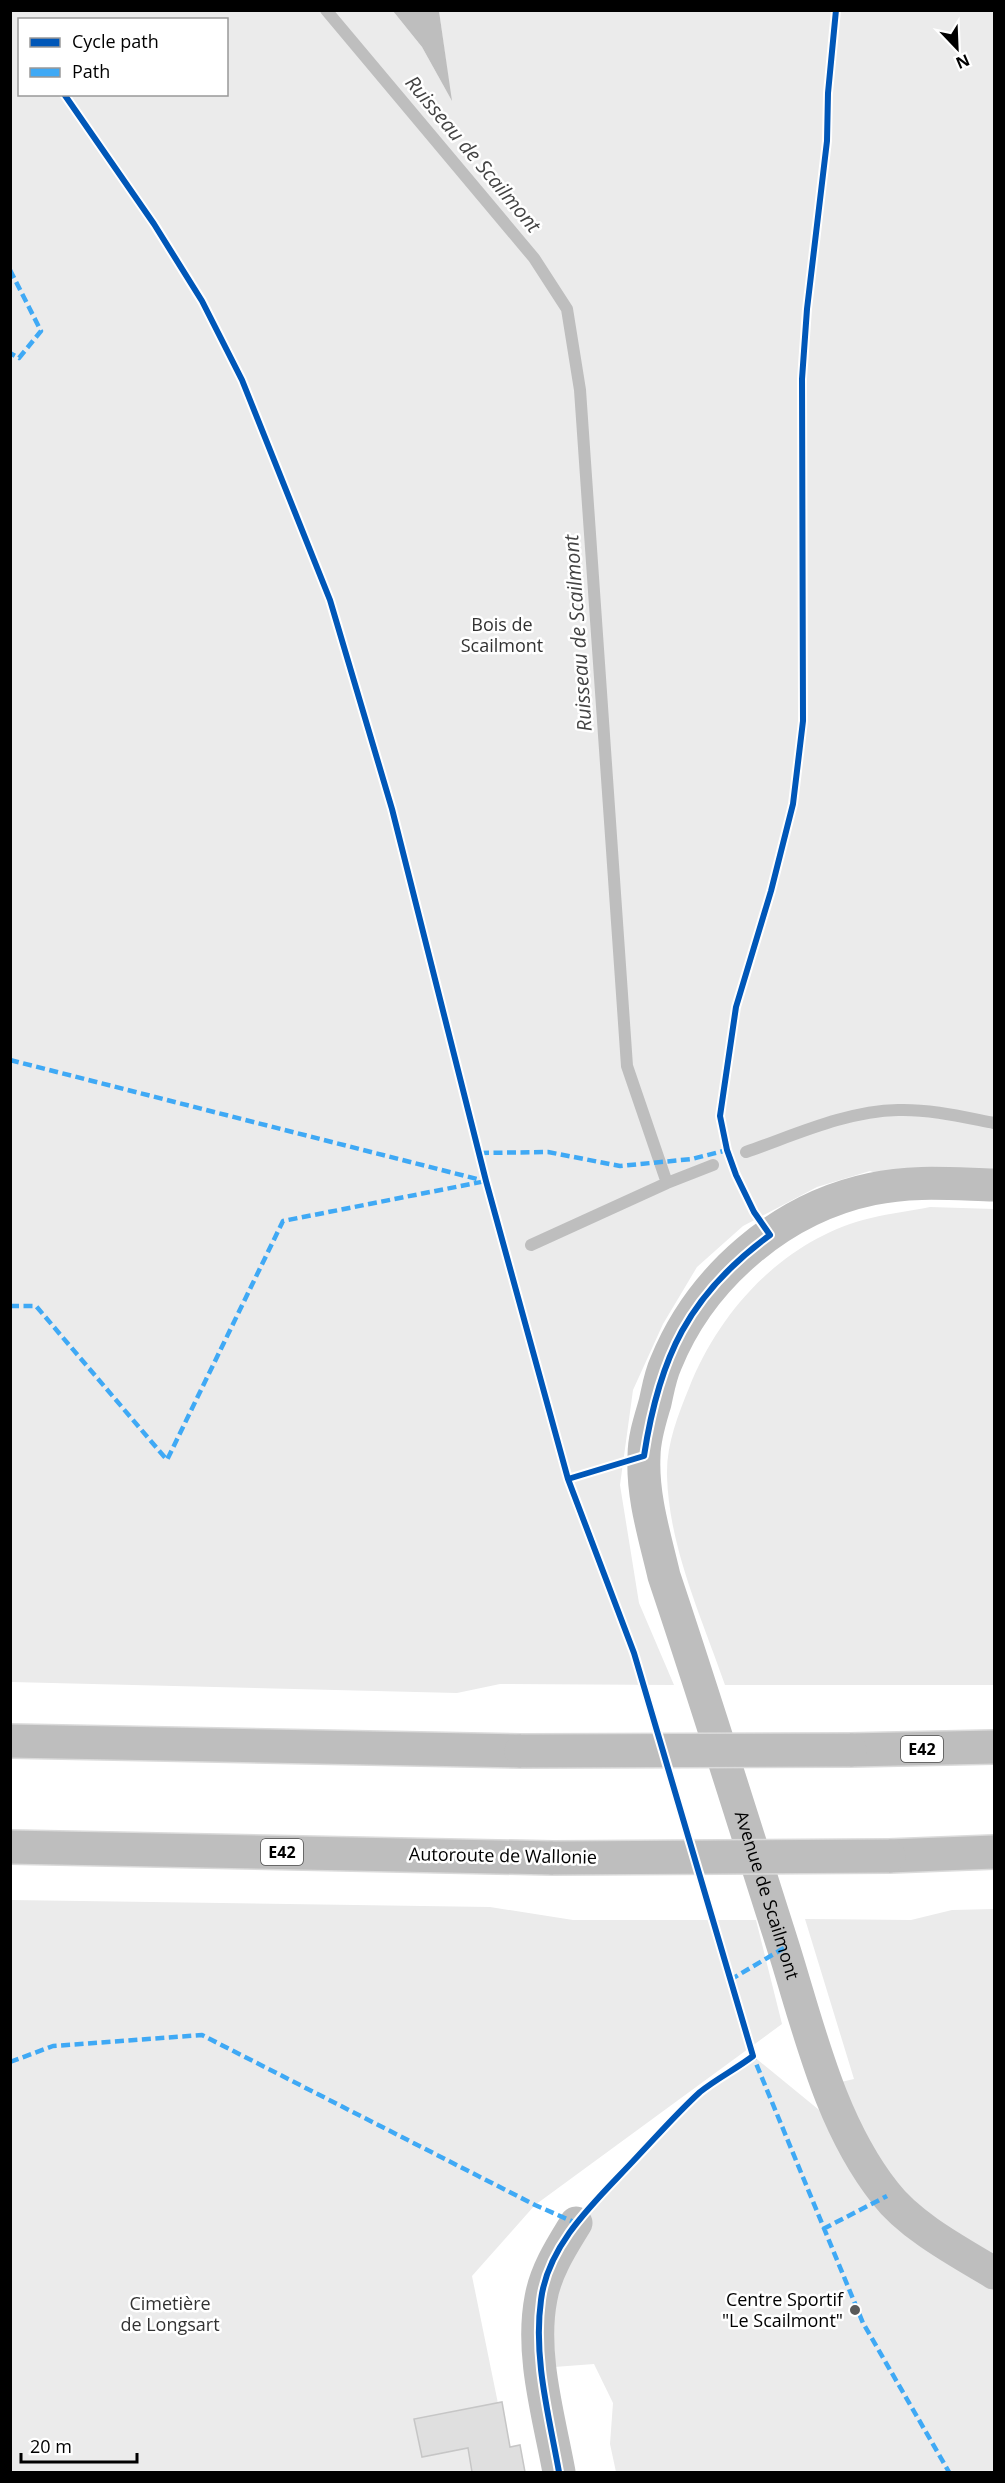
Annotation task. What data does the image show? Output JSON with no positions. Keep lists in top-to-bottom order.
{
  "streets": {
    "main road": ["E42", "Autoroute de Wallonie", "Avenue de Scailmont"]
  },
  "water": ["Ruisseau de Scailmont"],
  "parks": ["Bois de Scailmont", "Cimetière de Longsart"],
  "places": ["Centre Sportif \"Le Scailmont\""],
  "legend": ["Cycle path", "Path"],
  "scale_bar": "20 m",
  "north": "bottom right"
}
